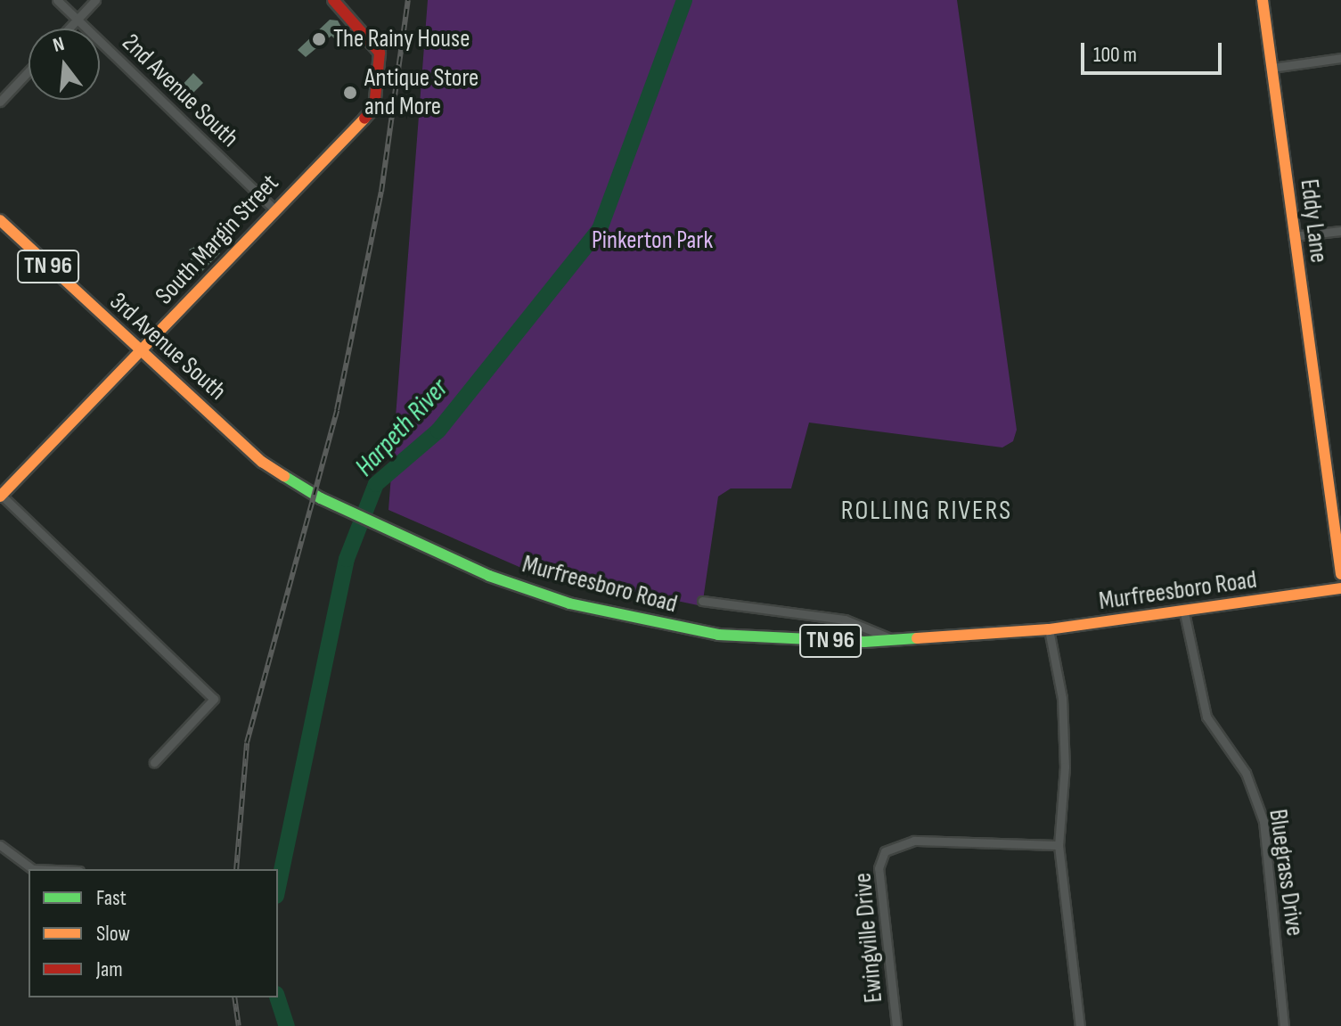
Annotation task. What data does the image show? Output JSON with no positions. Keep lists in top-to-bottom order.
{
  "streets": {
    "main road": [
      "Eddy Lane",
      "South Margin Street",
      "TN 96",
      "3rd Avenue South",
      "Murfreesboro Road"
    ],
    "street": ["2nd Avenue South", "Bluegrass Drive", "Ewingville Drive"]
  },
  "crossings": [
    ["2nd Avenue South", "South Margin Street"],
    ["South Margin Street", "3rd Avenue South"],
    ["3rd Avenue South", "Murfreesboro Road"],
    ["Murfreesboro Road", "Bluegrass Drive"]
  ],
  "districts": ["ROLLING RIVERS"],
  "water": ["Harpeth River"],
  "parks": ["Pinkerton Park"],
  "places": ["The Rainy House", "Antique Store and More"],
  "legend": ["Fast", "Slow", "Jam"],
  "scale_bar": "100 m",
  "north": "top"
}
